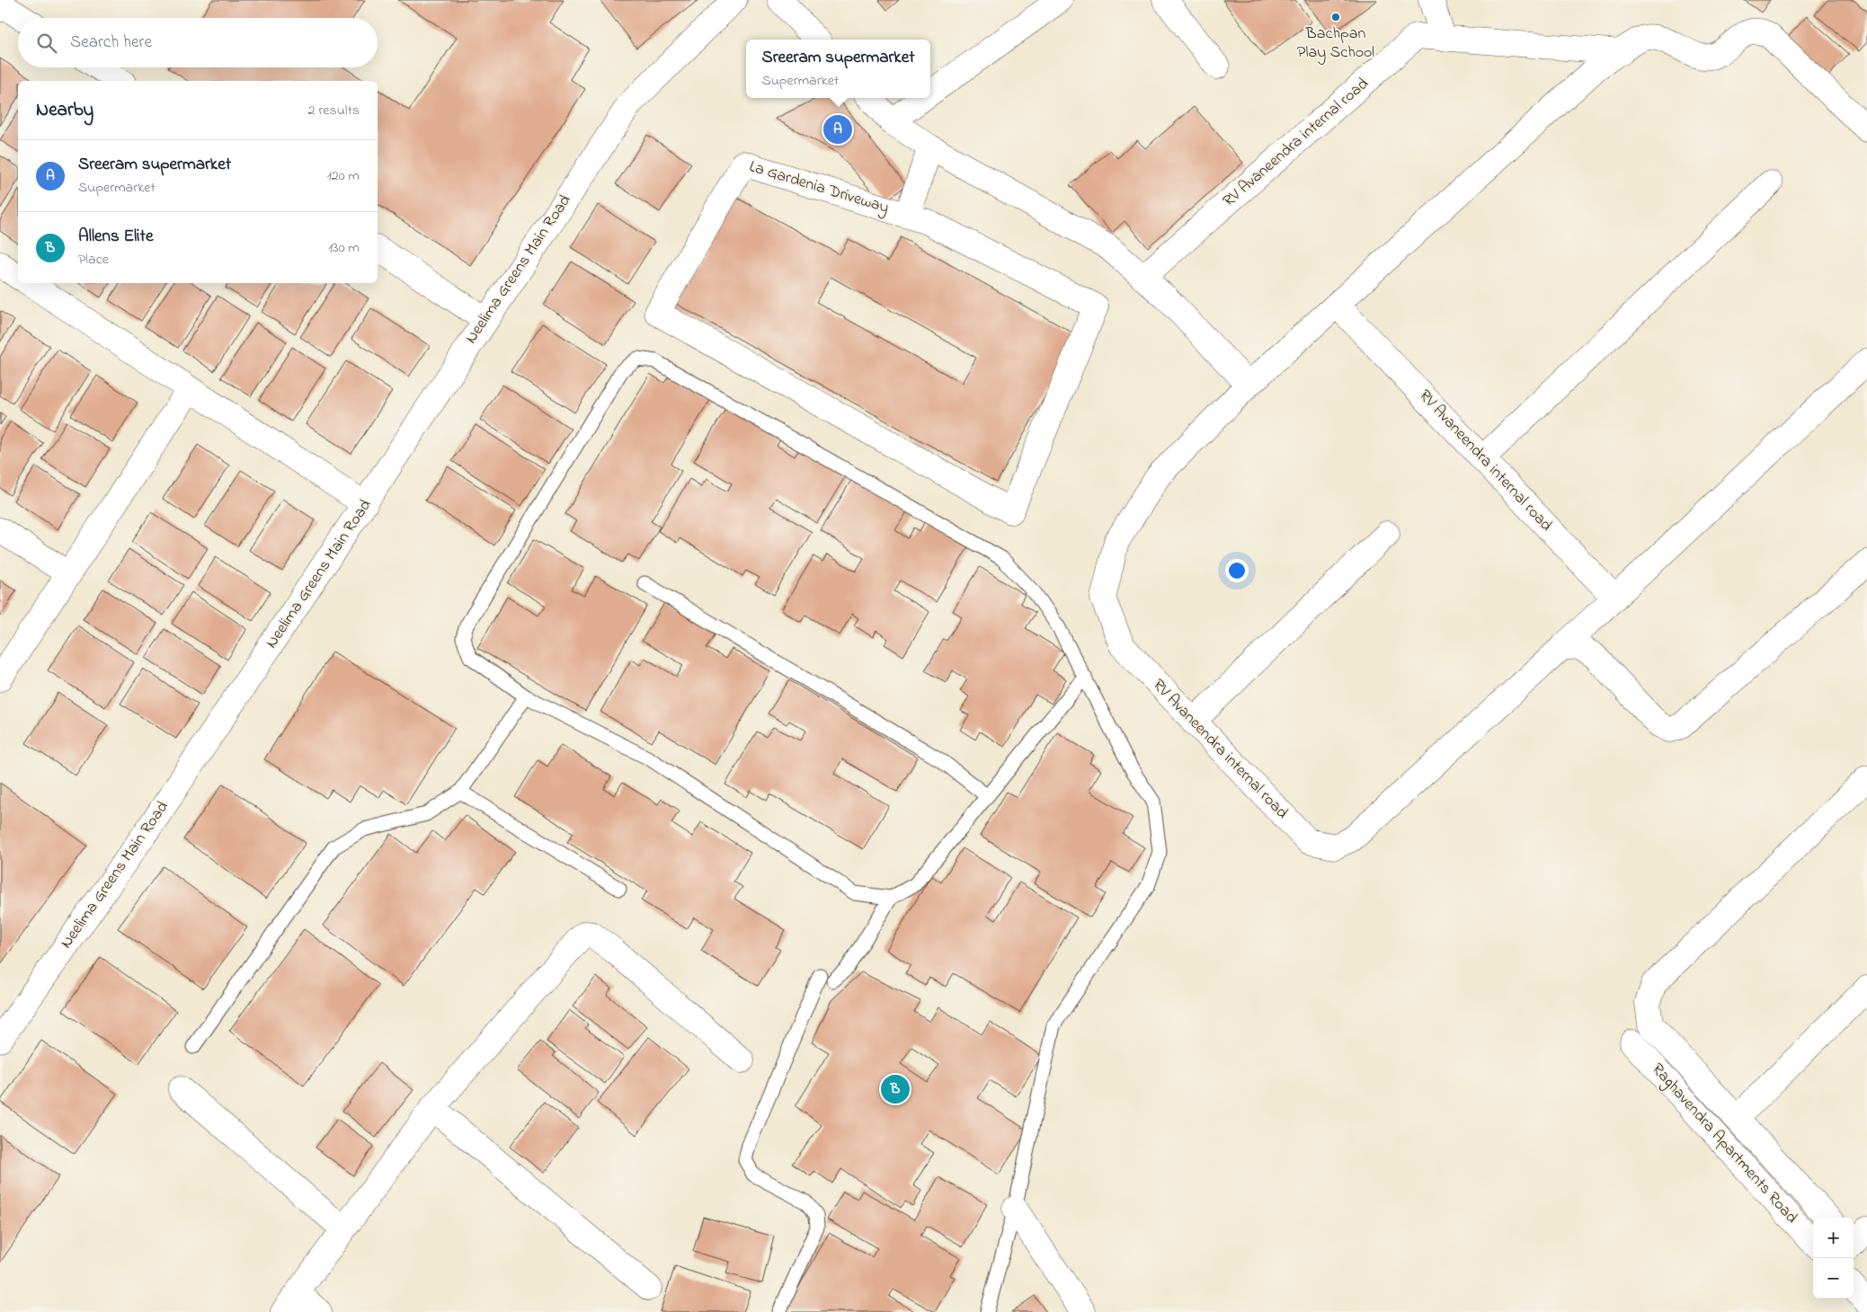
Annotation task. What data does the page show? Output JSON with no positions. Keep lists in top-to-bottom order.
{
  "streets": {
    "street": [
      "RV Avaneendra internal road",
      "La Gardenia Driveway",
      "Neelima Greens Main Road",
      "Raghavendra Apartments Road"
    ]
  },
  "places": ["Bachpan Play School"],
  "page": {
    "search": "Search here",
    "popup": ["Sreeram supermarket", "Supermarket"],
    "heading": ["Nearby", "2 results"],
    "pins": ["A", "B"],
    "list": [
      {
        "mark": "A",
        "name": "Sreeram supermarket",
        "note": "Supermarket",
        "value": "120 m"
      },
      {
        "mark": "B",
        "name": "Allens Elite",
        "note": "Place",
        "value": "130 m"
      }
    ],
    "map_buttons": ["+", "−"]
  }
}
